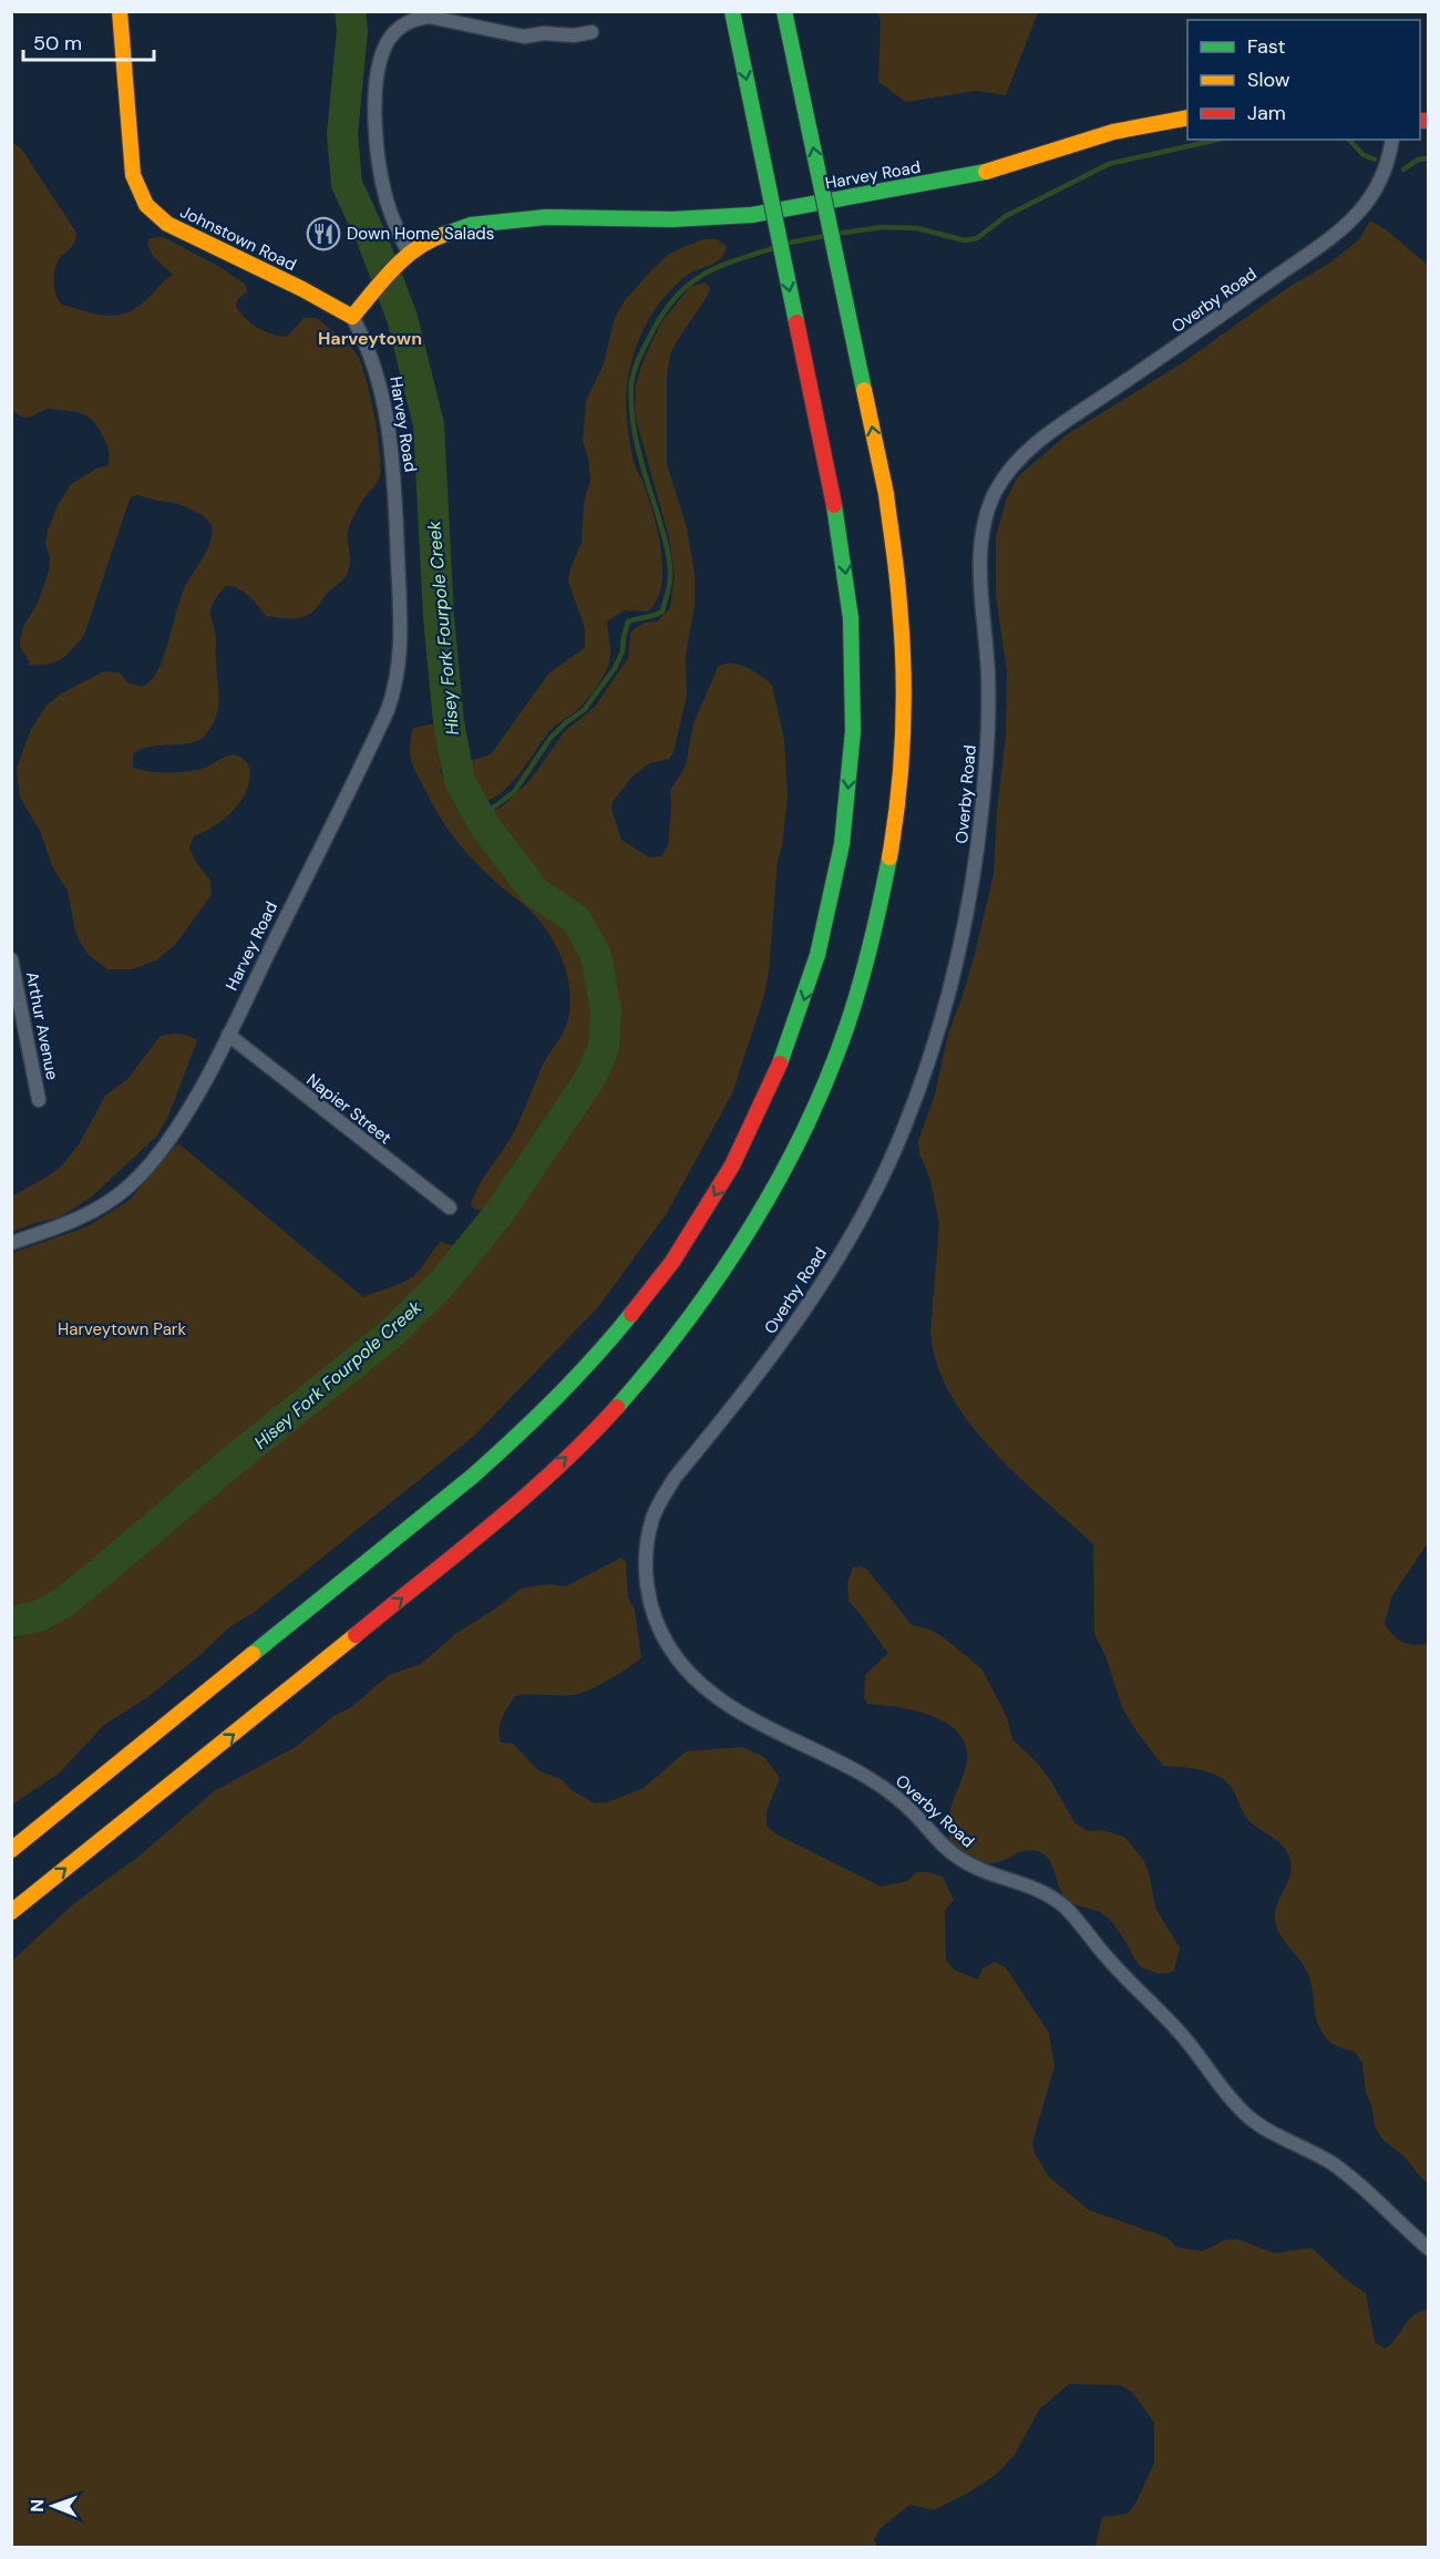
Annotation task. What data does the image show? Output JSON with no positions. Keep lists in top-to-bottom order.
{
  "streets": {
    "main road": ["Harvey Road", "Johnstown Road"],
    "street": ["Overby Road", "Arthur Avenue", "Napier Street"]
  },
  "crossings": [
    ["Harvey Road", "Johnstown Road"],
    ["Harvey Road", "Napier Street"]
  ],
  "districts": ["Harveytown"],
  "water": ["Hisey Fork Fourpole Creek"],
  "parks": ["Harveytown Park"],
  "places": {
    "restaurant": ["Down Home Salads"]
  },
  "legend": ["Fast", "Slow", "Jam"],
  "scale_bar": "50 m",
  "north": "left"
}
